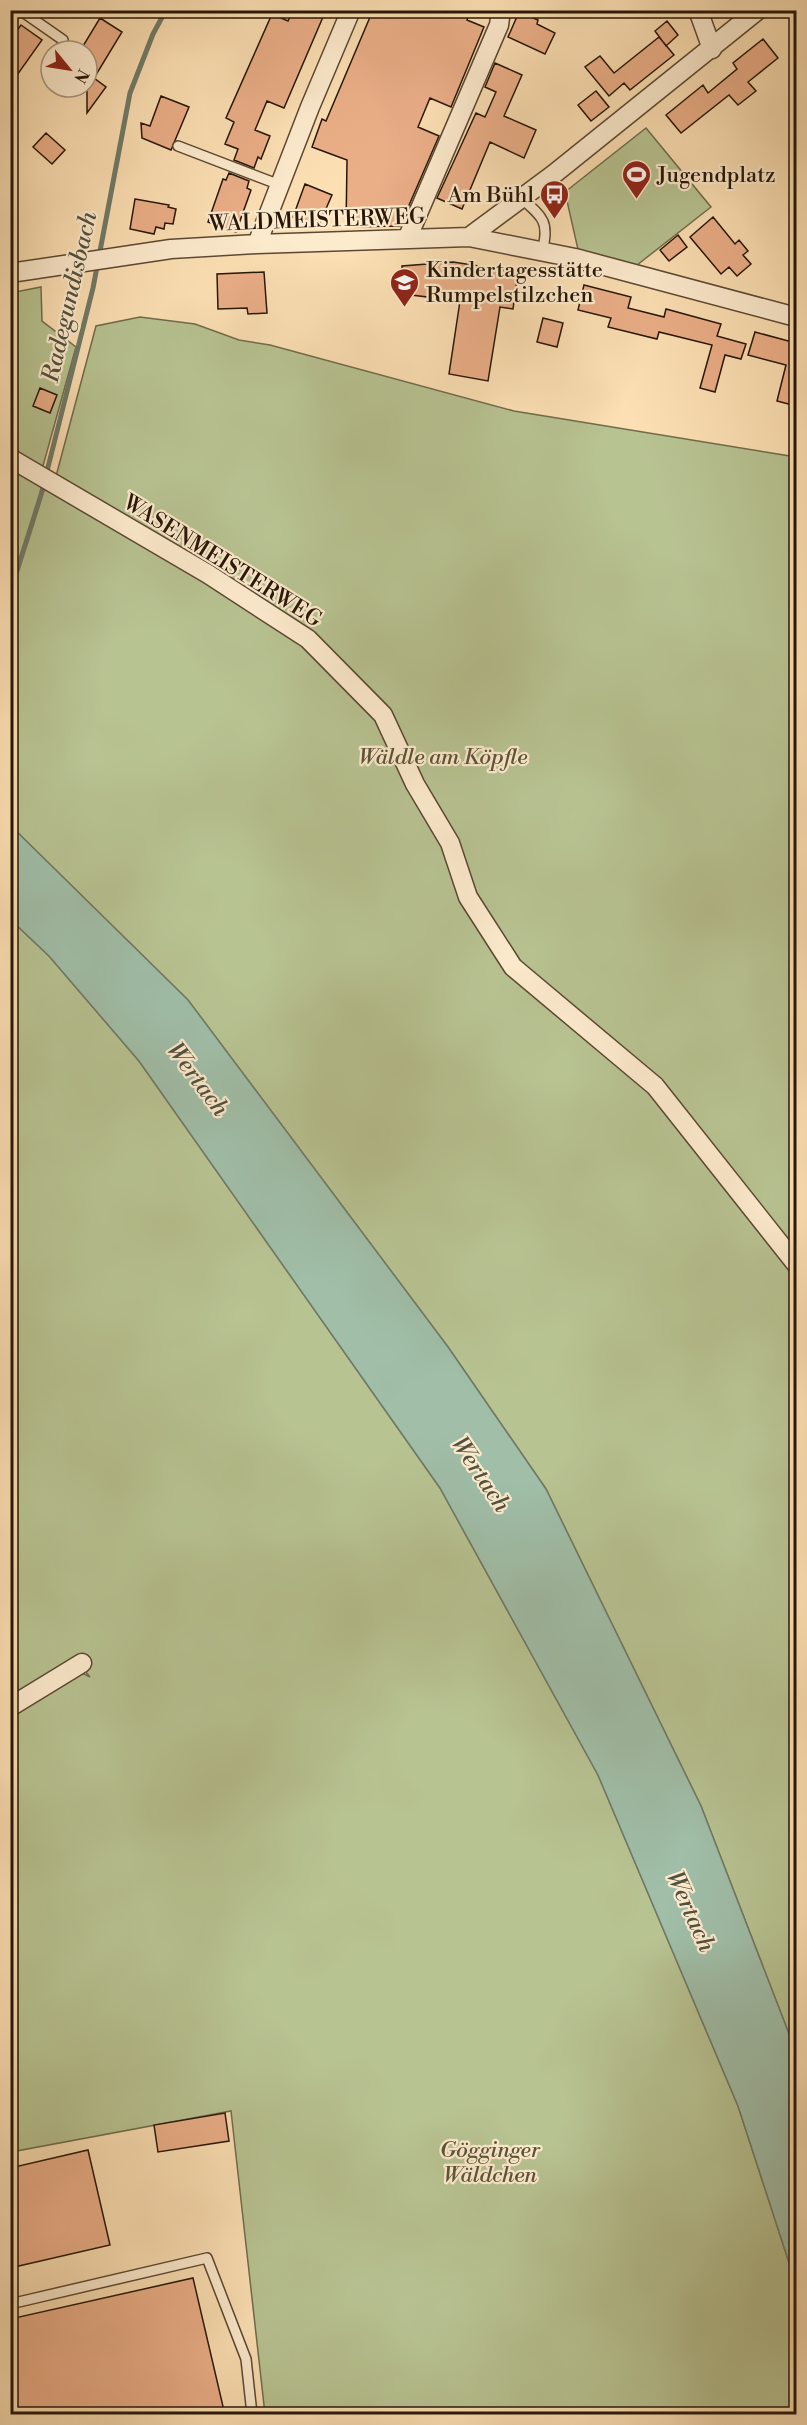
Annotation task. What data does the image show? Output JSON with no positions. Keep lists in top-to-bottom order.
{
  "streets": {
    "street": ["WALDMEISTERWEG", "WASENMEISTERWEG"]
  },
  "water": ["Radegundisbach", "Wertach"],
  "parks": ["Wäldle am Köpfle", "Gögginger Wäldchen"],
  "places": {
    "sports": ["Jugendplatz"],
    "bus stop": ["Am Bühl"],
    "school or university": ["Kindertagesstätte Rumpelstilzchen"]
  },
  "north": "bottom right"
}
